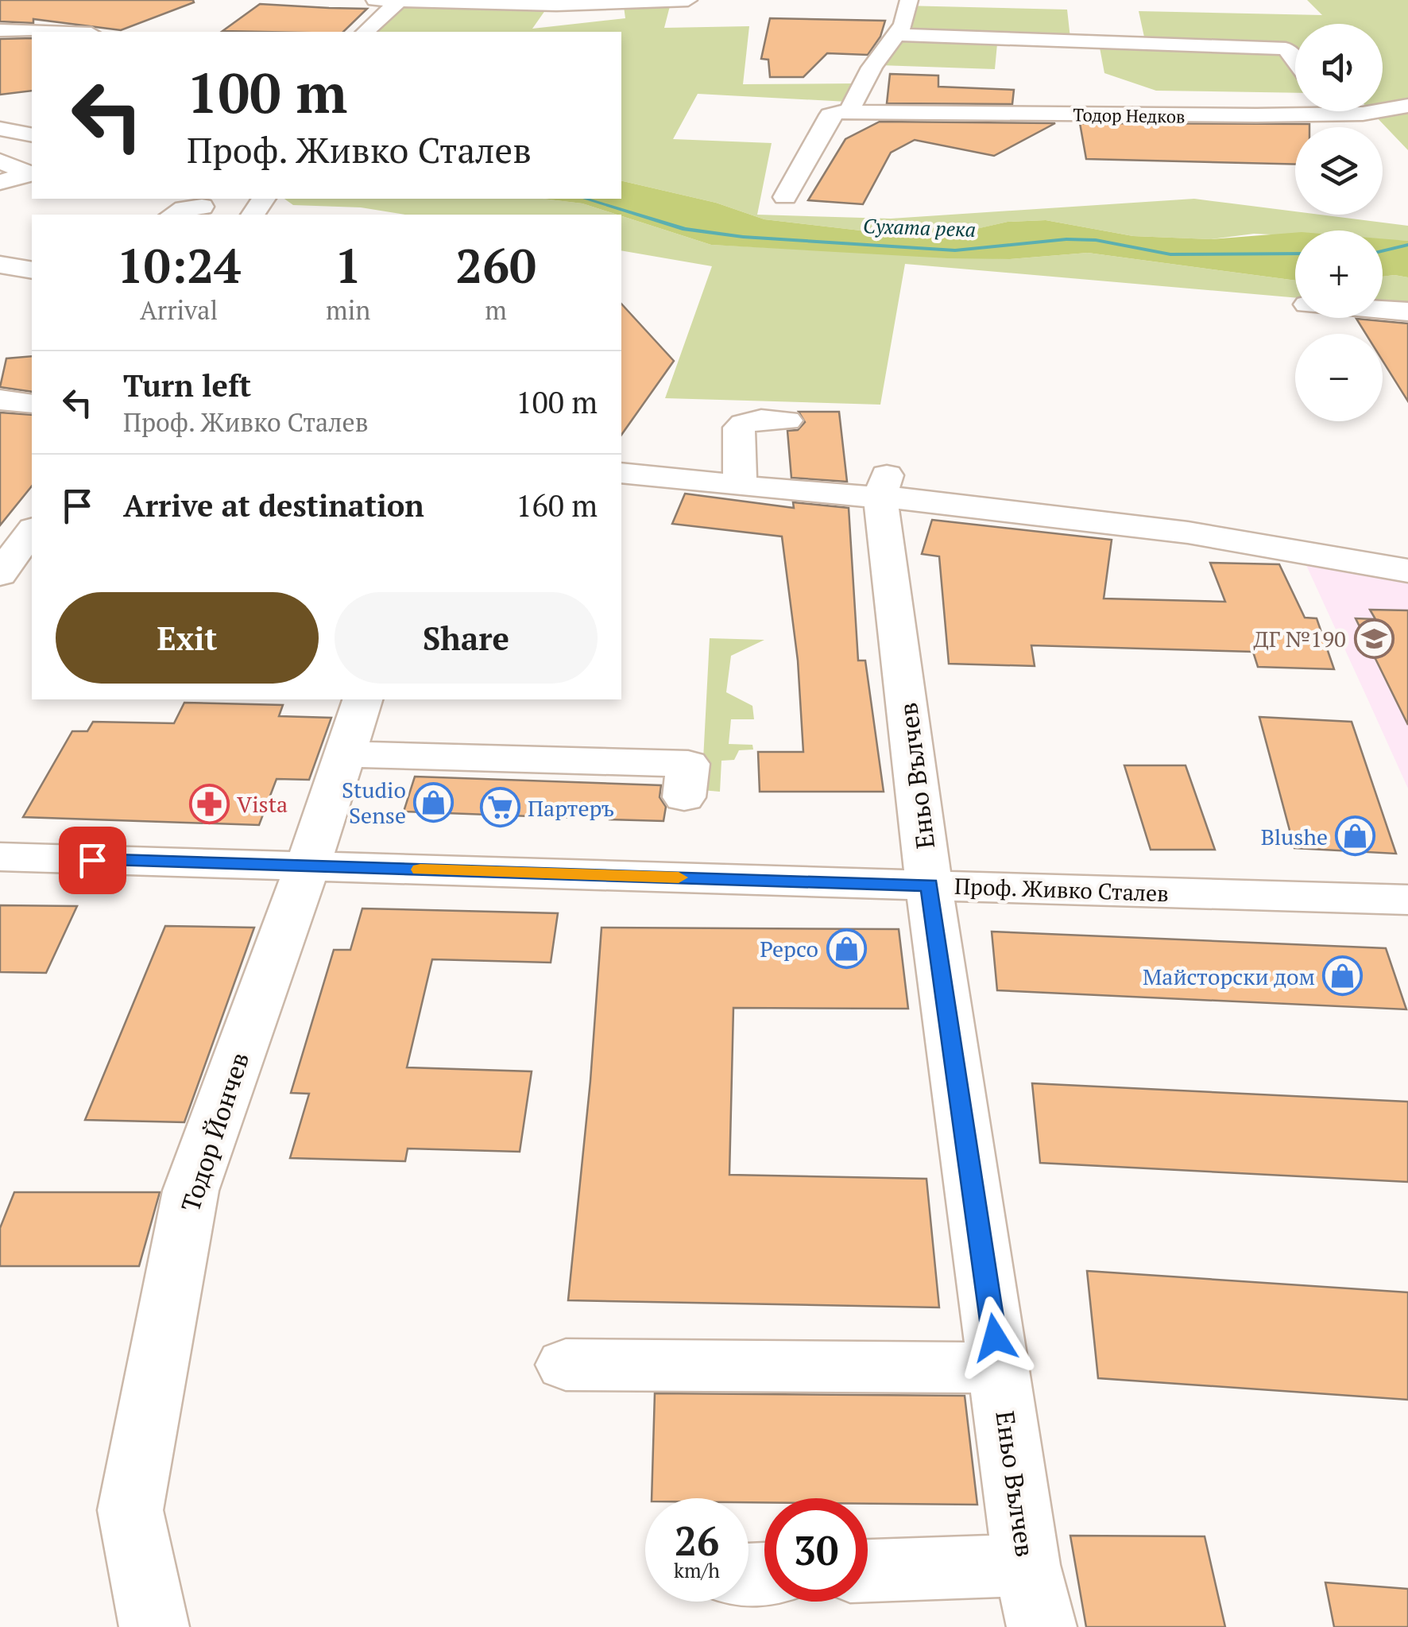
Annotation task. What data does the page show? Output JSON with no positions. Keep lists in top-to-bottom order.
{
  "streets": {
    "street": [
      "Тодор Недков",
      "Еньо Вълчев",
      "Проф. Живко Сталев",
      "Тодор Йончев"
    ]
  },
  "crossings": [
    ["Еньо Вълчев", "Проф. Живко Сталев"],
    ["Проф. Живко Сталев", "Тодор Йончев"]
  ],
  "water": ["Сухата река"],
  "places": {
    "school or university": ["ДГ №190"],
    "shop": [
      "Studio Sense",
      "Blushe",
      "Pepco",
      "Майсторски дом"
    ],
    "pharmacy": ["Vista"],
    "supermarket": ["Партеръ"]
  },
  "page": {
    "map_buttons": ["+", "−"],
    "turn": ["100 m", "Проф. Живко Сталев"],
    "eta": [
      "10:24",
      "Arrival",
      "1",
      "min",
      "260",
      "m"
    ],
    "list": [
      {
        "name": "Turn left",
        "note": "Проф. Живко Сталев",
        "value": "100 m"
      },
      {
        "name": "Arrive at destination",
        "value": "160 m"
      }
    ],
    "buttons": ["Exit", "Share"],
    "speed": "26 km/h",
    "limit": "30"
  }
}
